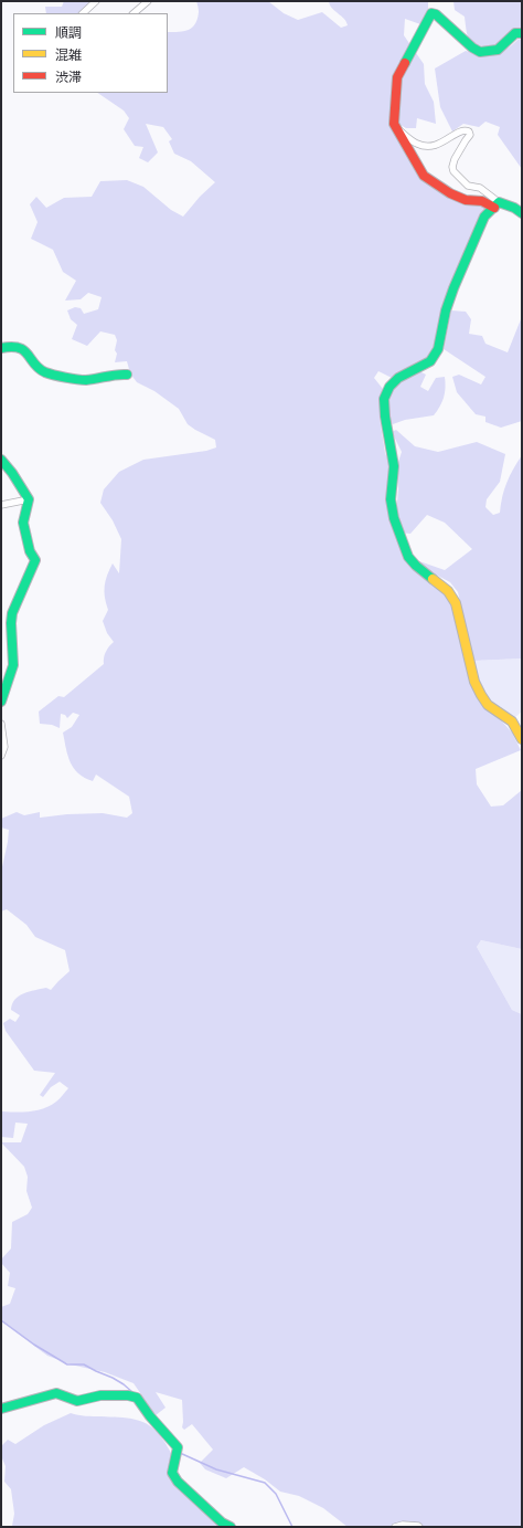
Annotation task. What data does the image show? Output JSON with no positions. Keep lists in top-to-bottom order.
{
  "legend": ["順調", "混雑", "渋滞"]
}
